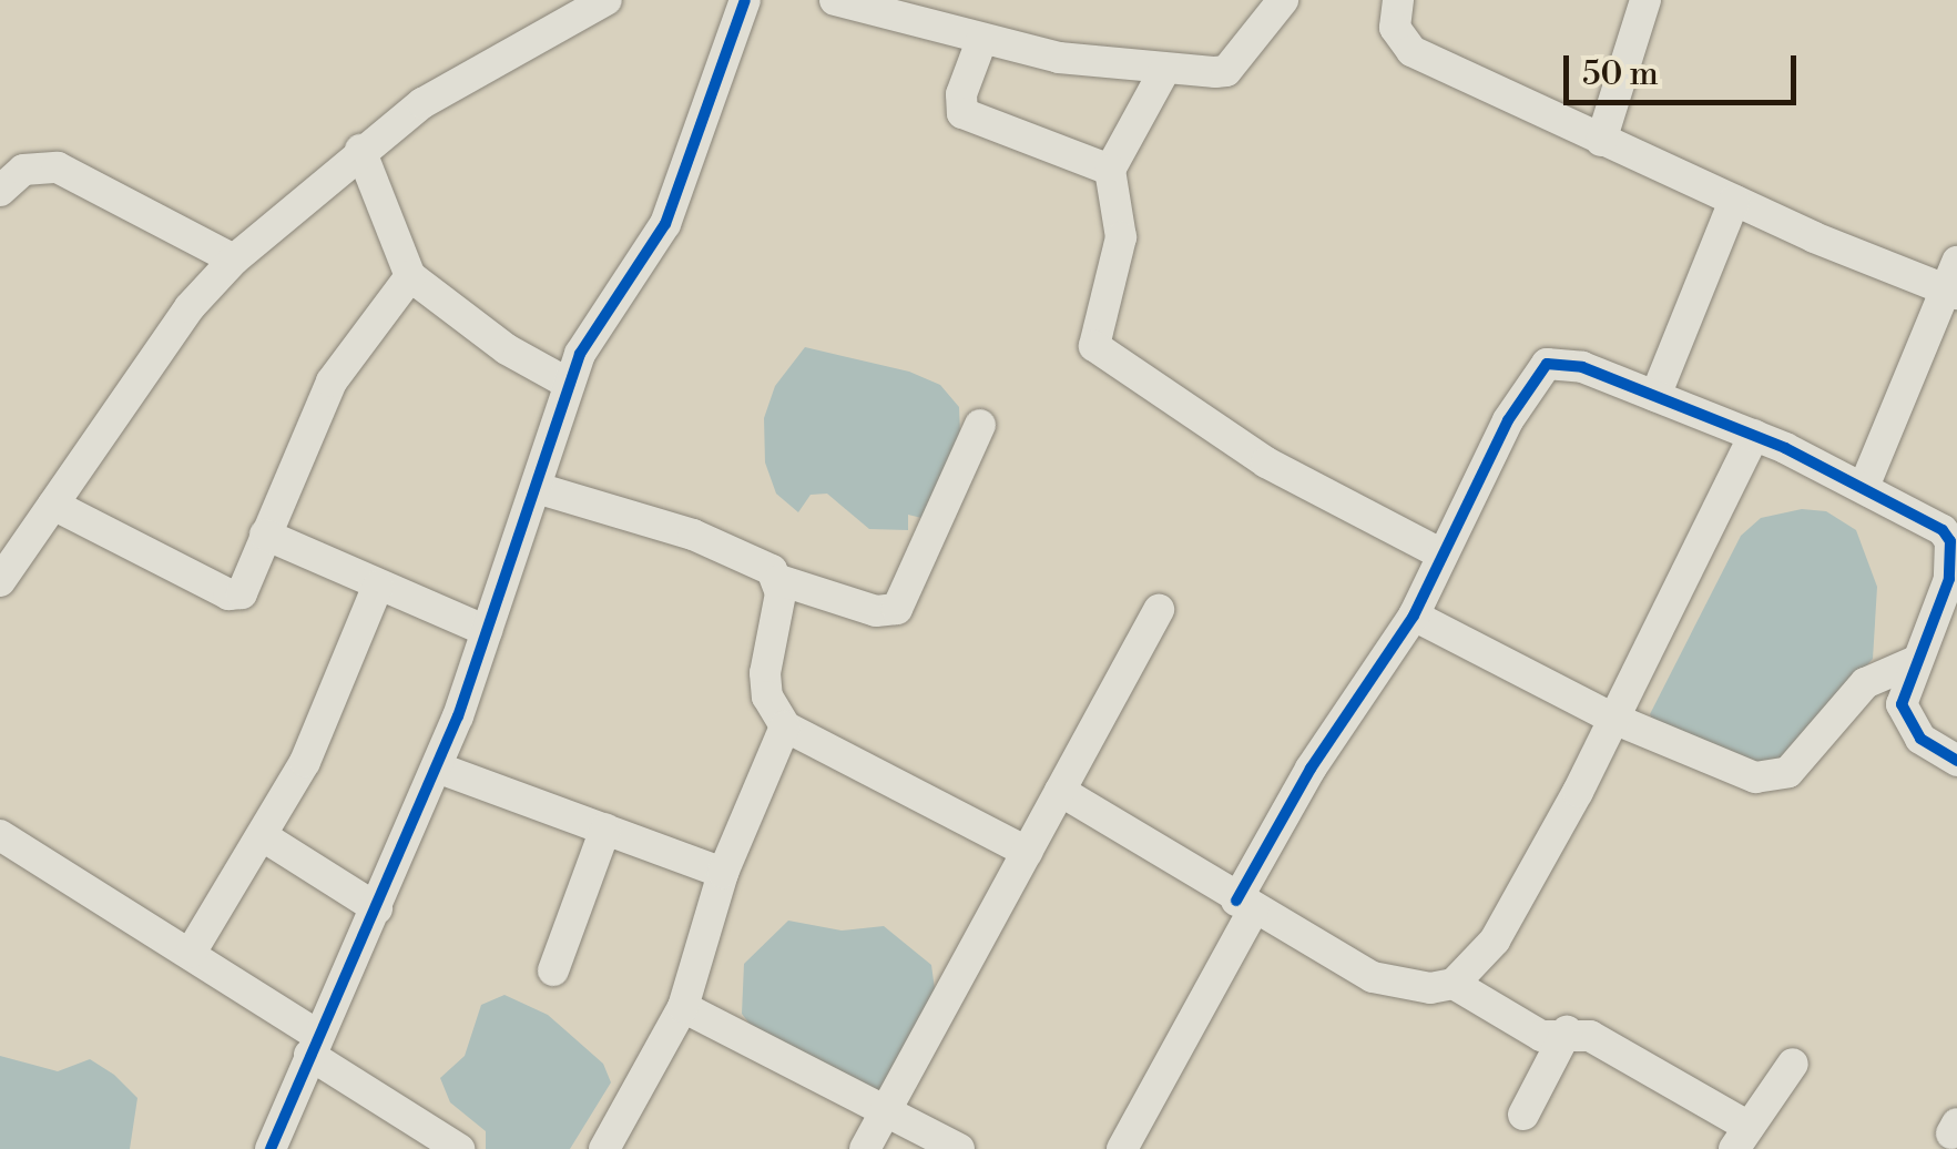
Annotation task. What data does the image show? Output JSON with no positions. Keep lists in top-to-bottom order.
{
  "scale_bar": "50 m"
}
